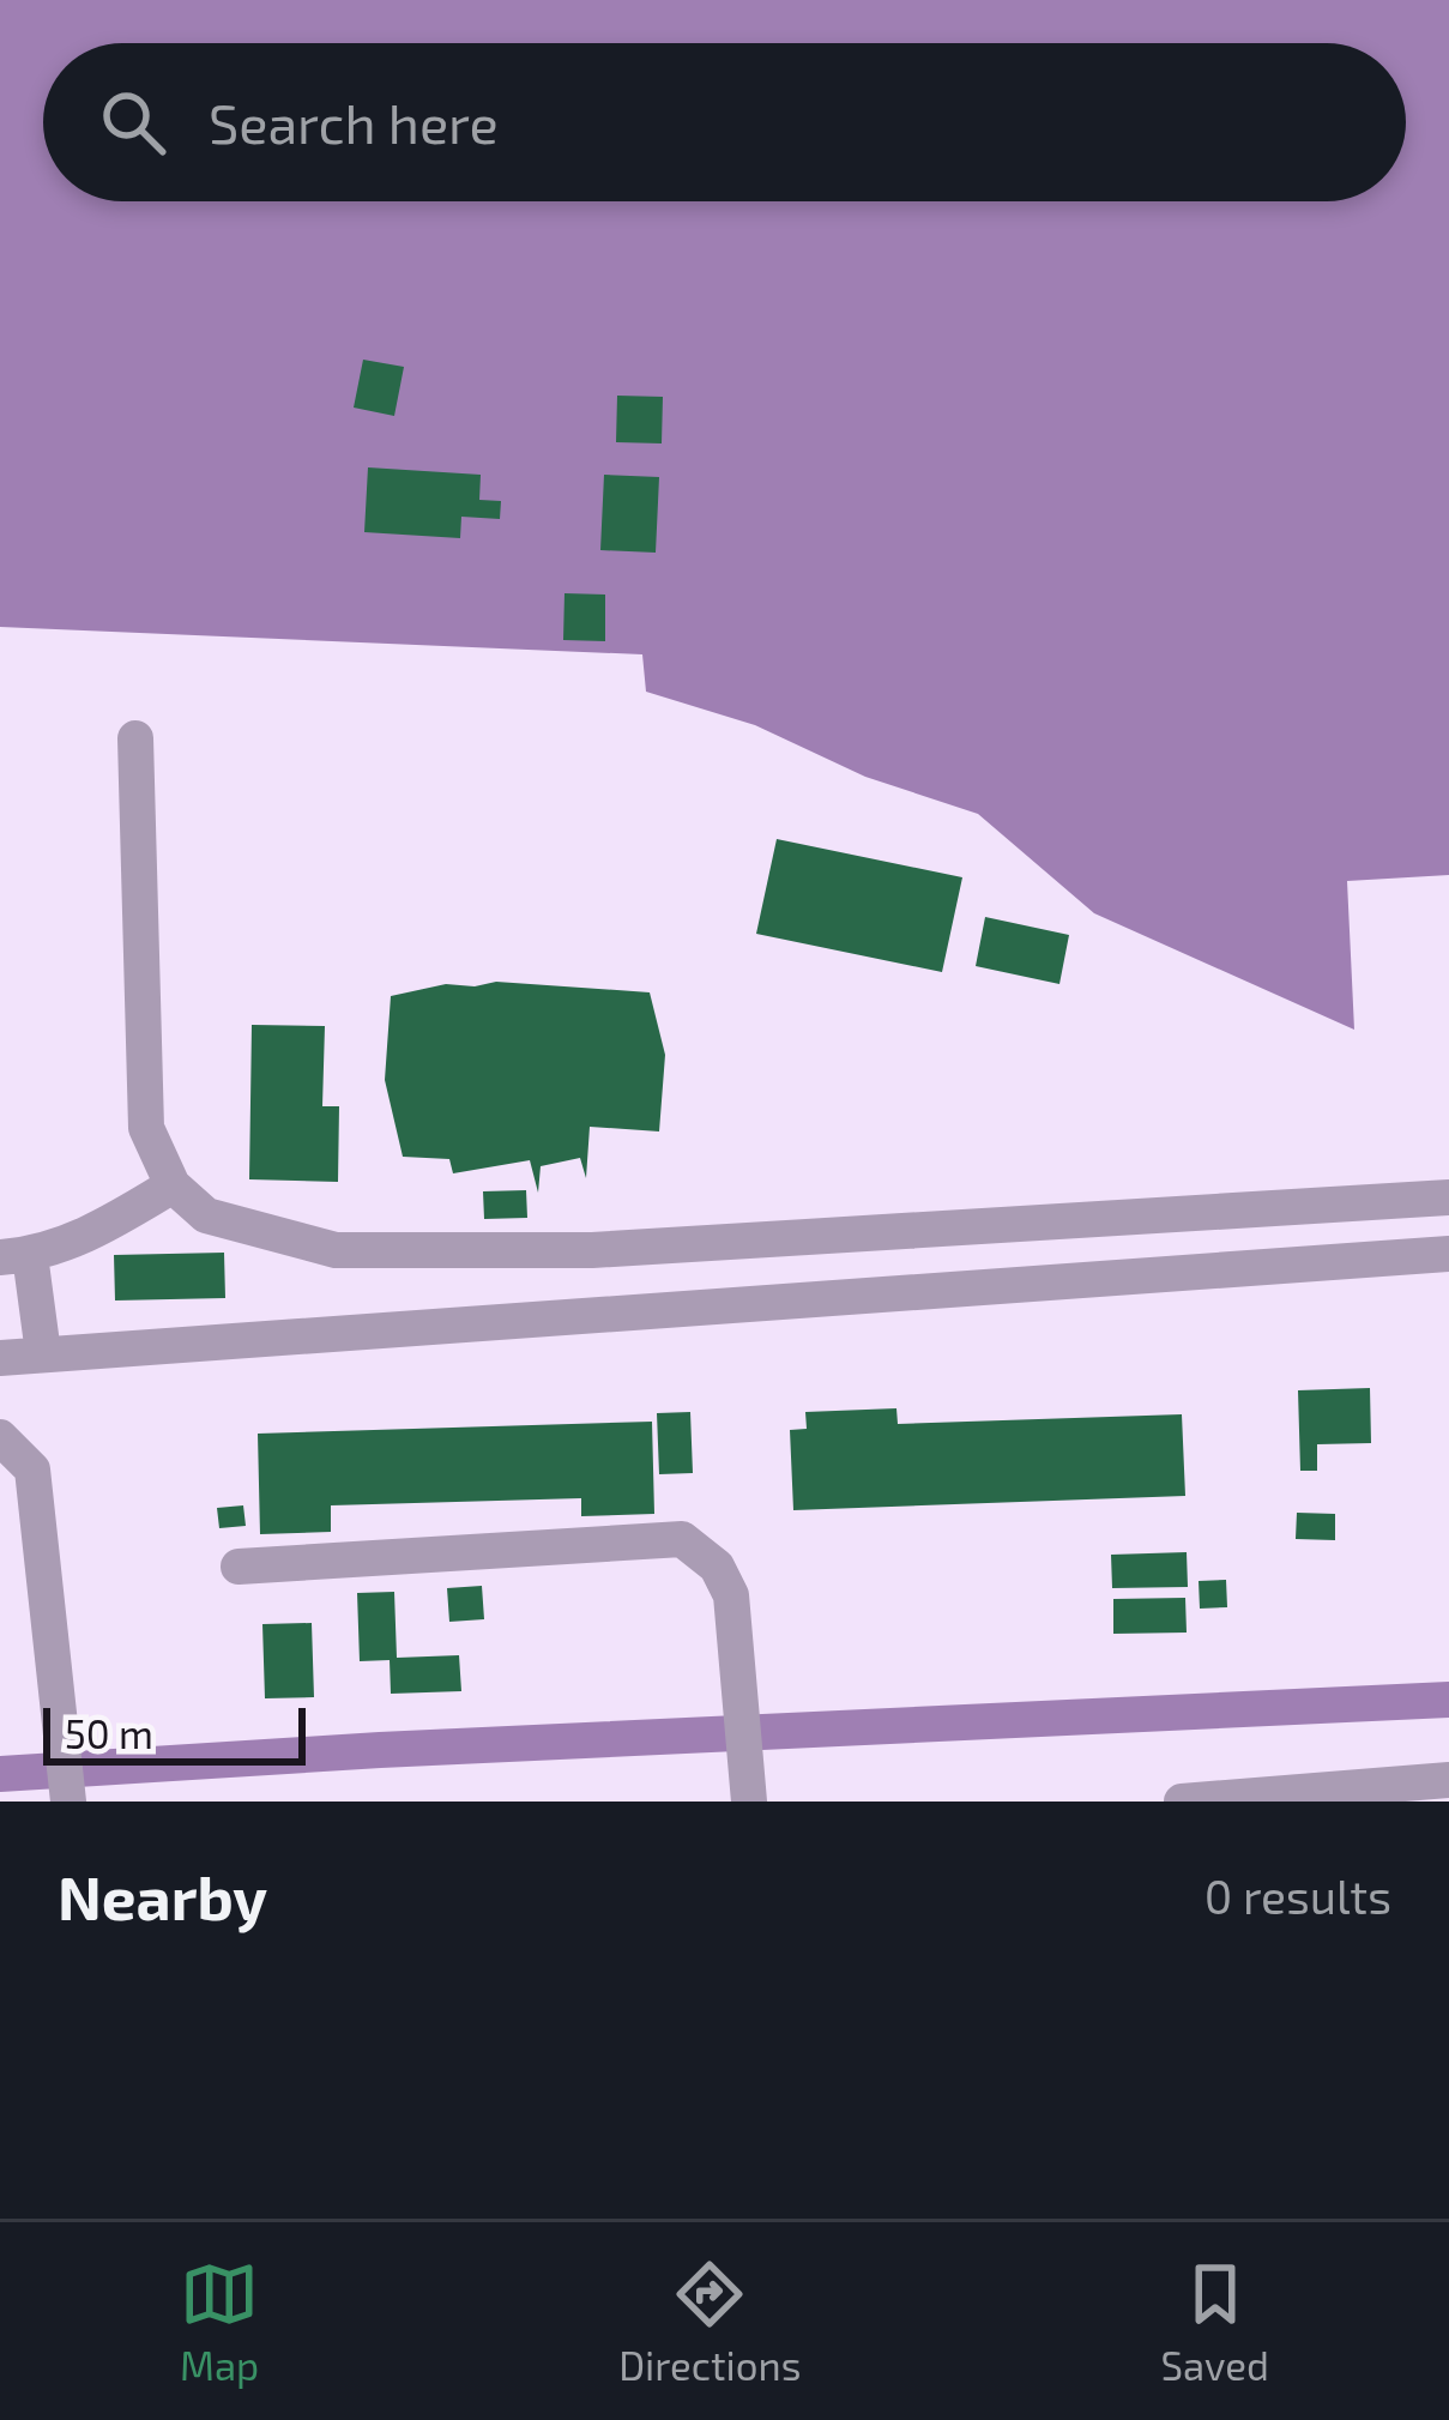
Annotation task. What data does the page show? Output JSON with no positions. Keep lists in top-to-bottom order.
{
  "scale_bar": "50 m",
  "page": {
    "search": "Search here",
    "scale": "50 m",
    "heading": ["Nearby", "0 results"],
    "nav": ["Map", "Directions", "Saved"]
  }
}
